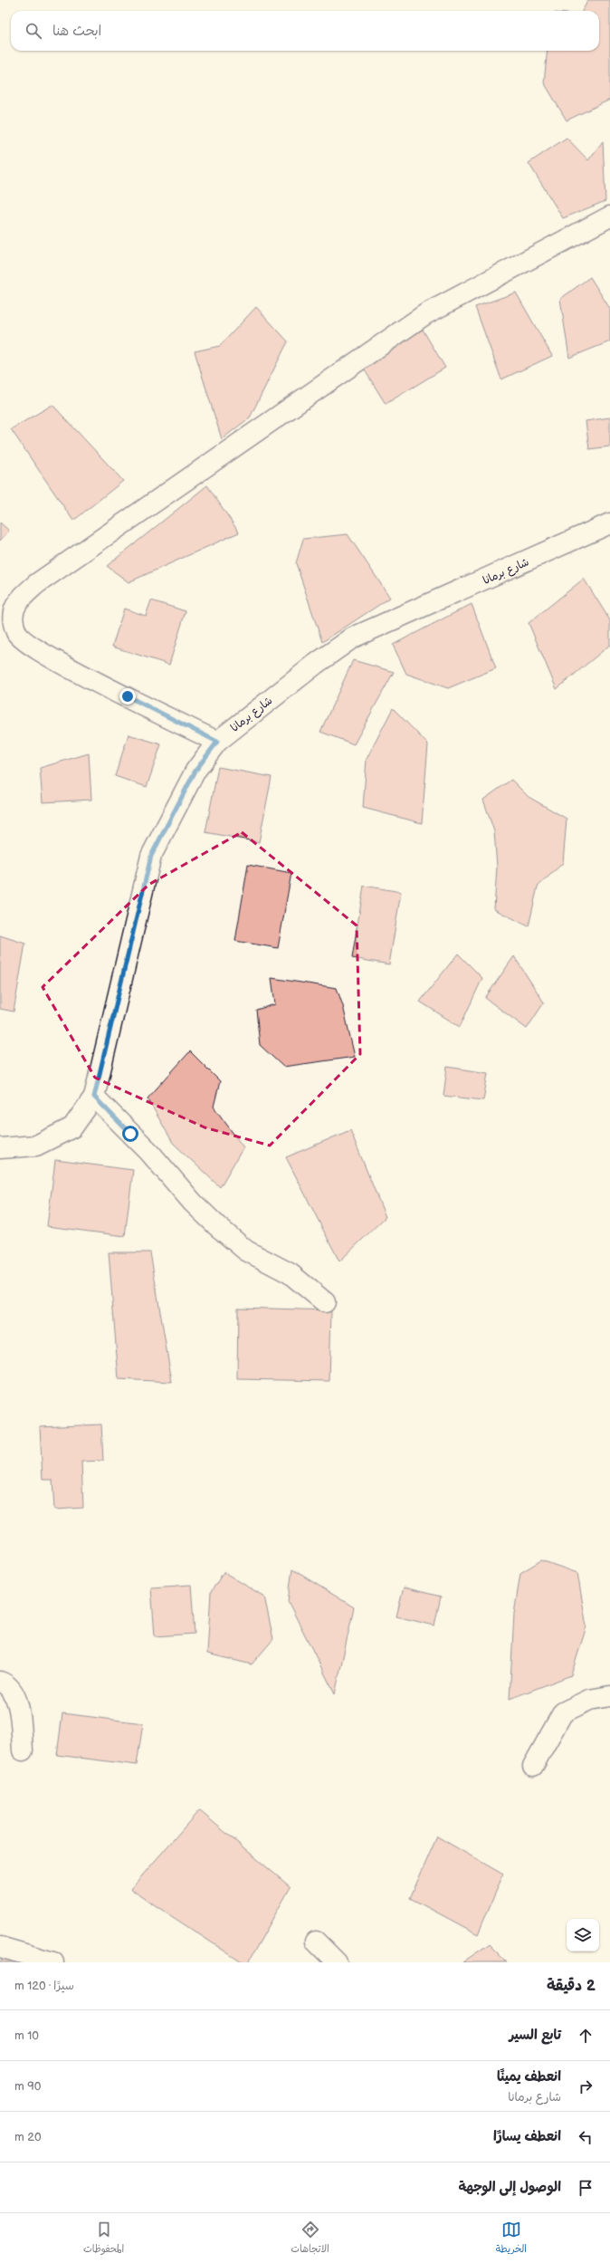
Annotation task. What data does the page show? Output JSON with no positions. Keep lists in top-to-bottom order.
{
  "streets": {
    "street": ["شارع برمانا"]
  },
  "page": {
    "search": "ابحث هنا",
    "heading": ["2 دقيقة", "سيرًا · 120 m"],
    "list": [
      ["تابع السير", "10 m"],
      ["انعطف يمينًا", "شارع برمانا", "90 m"],
      ["انعطف يسارًا", "20 m"],
      "الوصول إلى الوجهة"
    ],
    "nav": ["الخريطة", "الاتجاهات", "المحفوظات"]
  }
}
